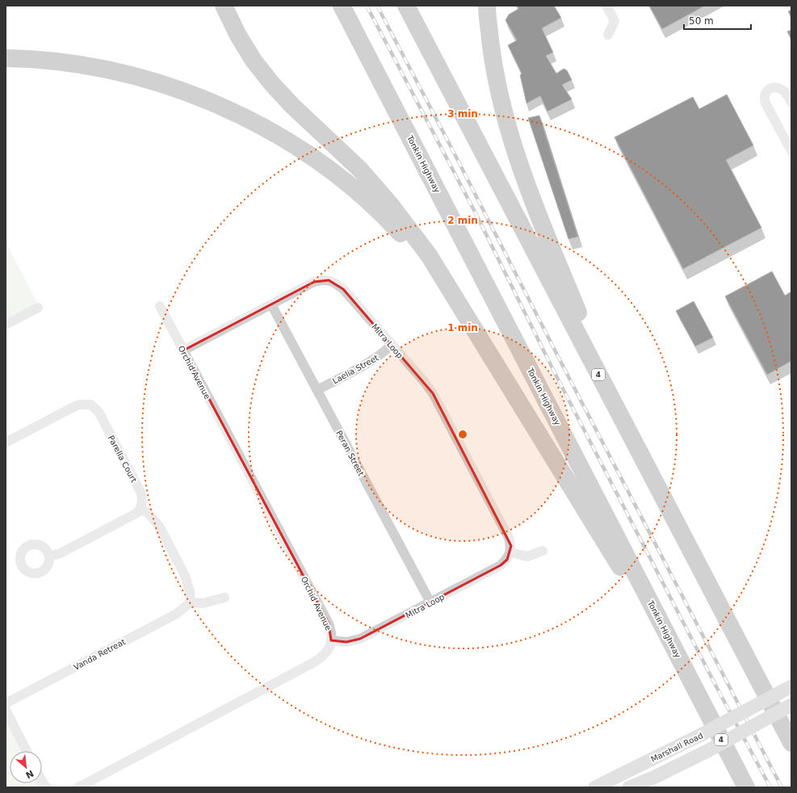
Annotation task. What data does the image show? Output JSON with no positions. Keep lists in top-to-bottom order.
{
  "streets": {
    "highway": ["Tonkin Highway", "4"],
    "main road": ["Marshall Road"],
    "street": [
      "Mitra Loop",
      "Laelia Street",
      "Orchid Avenue",
      "Peran Street",
      "Parella Court",
      "Vanda Retreat"
    ]
  },
  "crossings": [
    ["Mitra Loop", "Laelia Street"],
    ["Mitra Loop", "Orchid Avenue"],
    ["Mitra Loop", "Peran Street"],
    ["Laelia Street", "Peran Street"]
  ],
  "scale_bar": "50 m",
  "north": "bottom right",
  "rings": ["3 min", "2 min", "1 min"]
}
